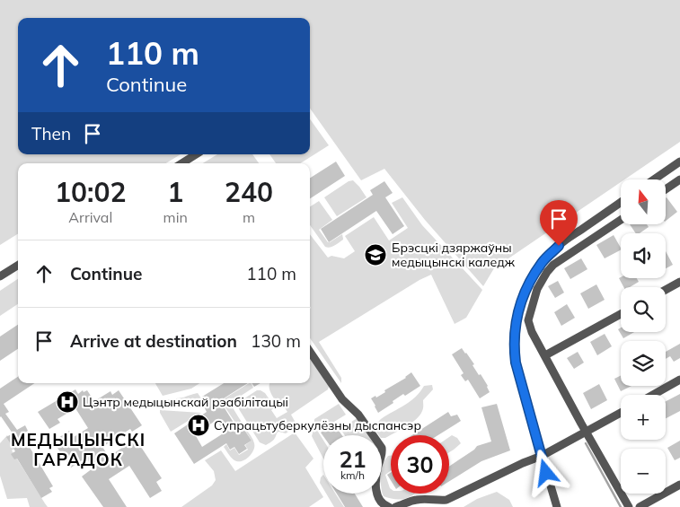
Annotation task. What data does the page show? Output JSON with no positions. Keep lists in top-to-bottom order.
{
  "districts": ["МЕДЫЦЫНСКІ ГАРАДОК"],
  "places": {
    "school or university": ["Брэсцкі дзяржаўны медыцынскі каледж"],
    "hospital": ["Цэнтр медыцынскай рэабілітацыі", "Супрацьтуберкулёзны дыспансэр"]
  },
  "north": "top",
  "page": {
    "turn": ["110 m", "Continue"],
    "then": "Then",
    "eta": [
      "10:02",
      "Arrival",
      "1",
      "min",
      "240",
      "m"
    ],
    "map_buttons": ["+", "−"],
    "list": [
      {
        "name": "Continue",
        "value": "110 m"
      },
      {
        "name": "Arrive at destination",
        "value": "130 m"
      }
    ],
    "speed": "21 km/h",
    "limit": "30"
  }
}
